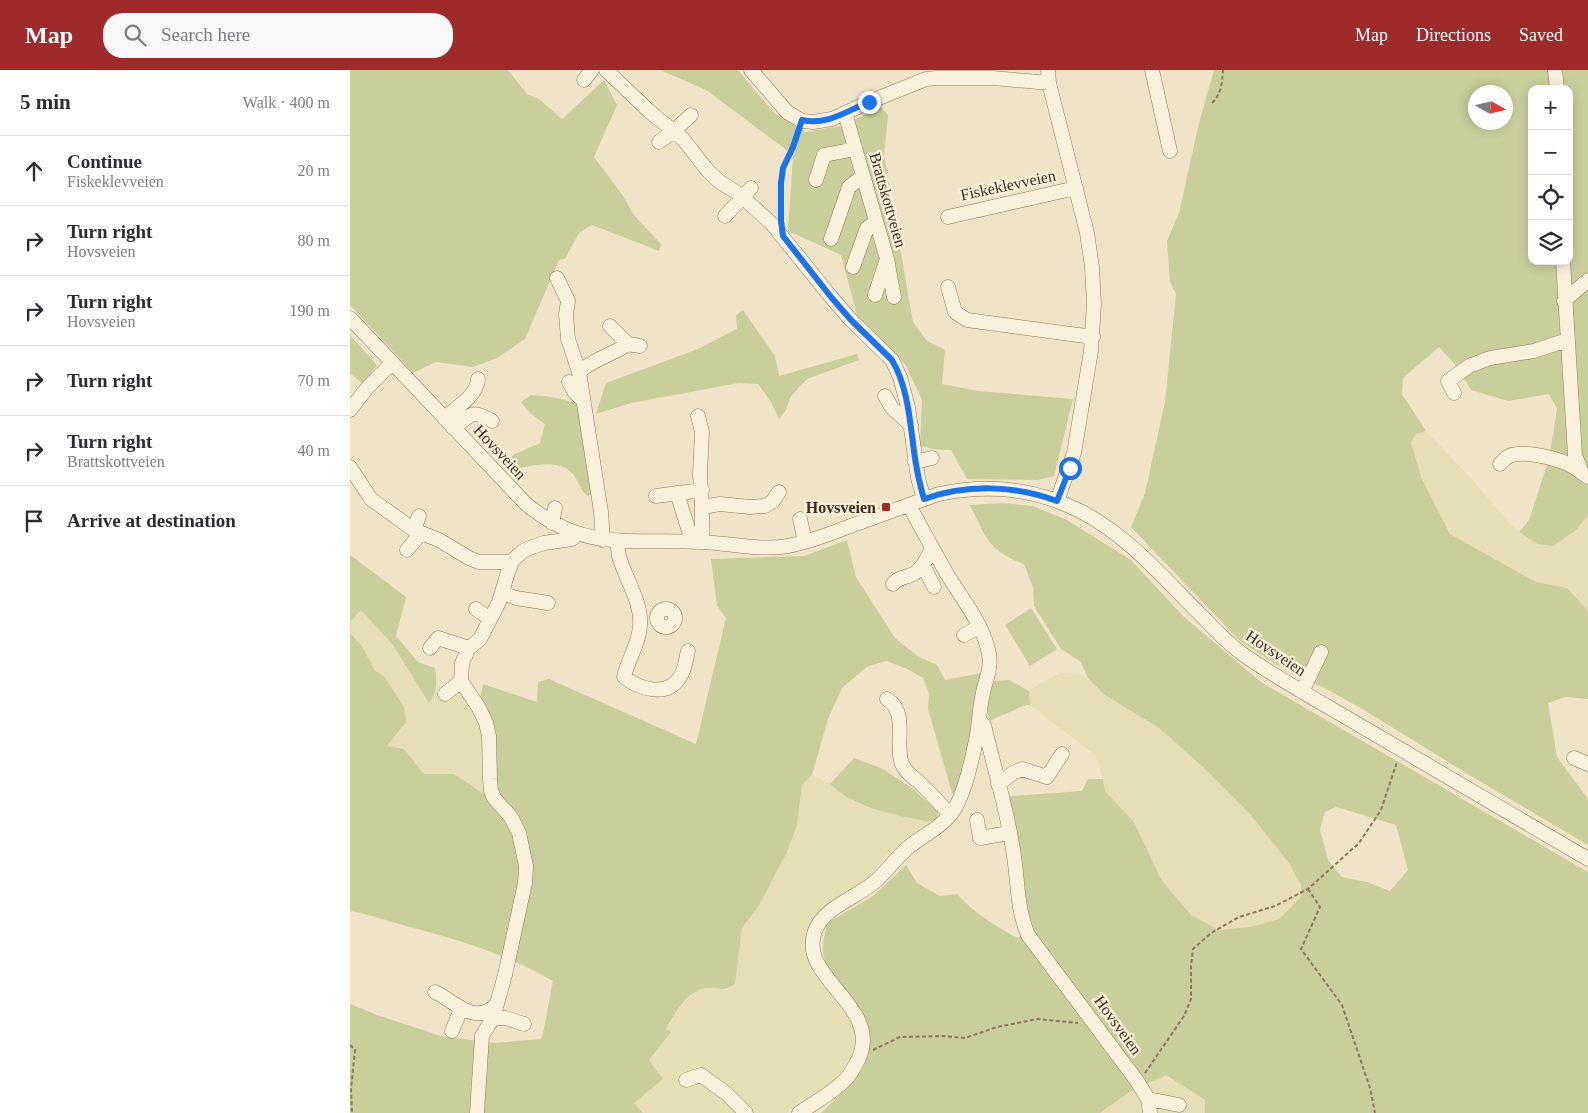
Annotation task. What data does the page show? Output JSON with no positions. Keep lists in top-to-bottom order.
{
  "streets": {
    "street": ["Fiskeklevveien", "Brattskottveien", "Hovsveien"]
  },
  "crossings": [
    ["Fiskeklevveien", "Hovsveien"]
  ],
  "places": {
    "transit": ["Hovsveien"]
  },
  "north": "right",
  "page": {
    "header": "Map",
    "search": "Search here",
    "nav": ["Map", "Directions", "Saved"],
    "heading": ["5 min", "Walk · 400 m"],
    "map_buttons": ["+", "−"],
    "list": [
      ["Continue", "Fiskeklevveien", "20 m"],
      ["Turn right", "Hovsveien", "80 m"],
      ["Turn right", "Hovsveien", "190 m"],
      ["Turn right", "70 m"],
      ["Turn right", "Brattskottveien", "40 m"],
      "Arrive at destination"
    ]
  }
}
